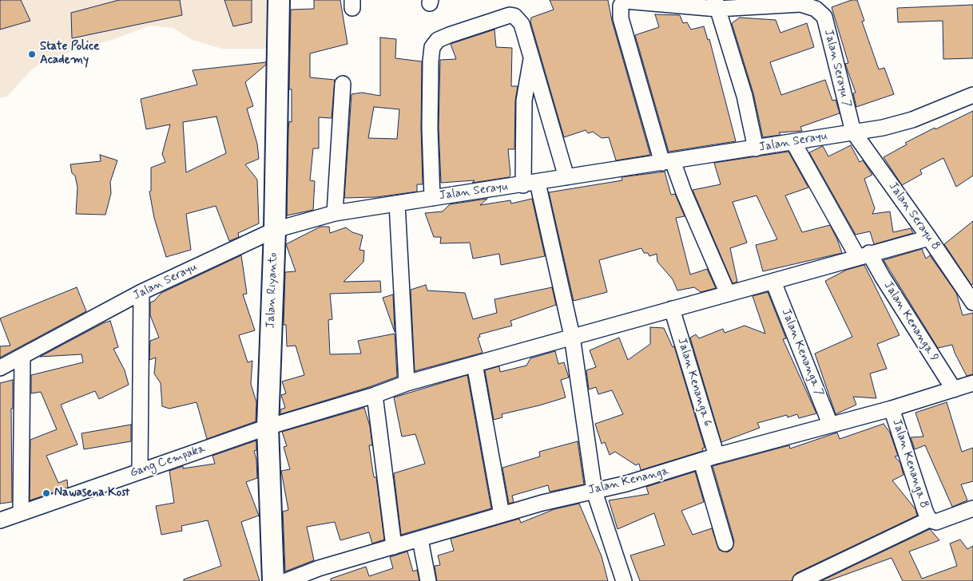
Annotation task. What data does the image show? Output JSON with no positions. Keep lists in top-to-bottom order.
{
  "streets": {
    "street": [
      "Jalan Serayu 7",
      "Jalan Serayu",
      "Jalan Serayu 8",
      "Jalan Riyanto",
      "Jalan Kenanga 9",
      "Jalan Kenanga 7",
      "Jalan Kenanga 6",
      "Gang Cempaka",
      "Jalan Kenanga 8",
      "Jalan Kenanga"
    ]
  },
  "crossings": [
    ["Jalan Serayu 7", "Jalan Serayu"],
    ["Jalan Serayu 7", "Jalan Serayu 8"],
    ["Jalan Serayu", "Jalan Serayu 8"],
    ["Jalan Serayu", "Jalan Riyanto"],
    ["Jalan Serayu", "Jalan Kenanga 9"],
    ["Jalan Serayu 8", "Gang Cempaka"],
    ["Jalan Riyanto", "Gang Cempaka"],
    ["Jalan Kenanga 9", "Gang Cempaka"],
    ["Jalan Kenanga 9", "Jalan Kenanga"],
    ["Jalan Kenanga 7", "Gang Cempaka"],
    ["Jalan Kenanga 7", "Jalan Kenanga"],
    ["Jalan Kenanga 6", "Gang Cempaka"],
    ["Jalan Kenanga 6", "Jalan Kenanga"],
    ["Jalan Kenanga 8", "Jalan Kenanga"]
  ],
  "places": ["State Police Academy", "Nawasena Kost"]
}
